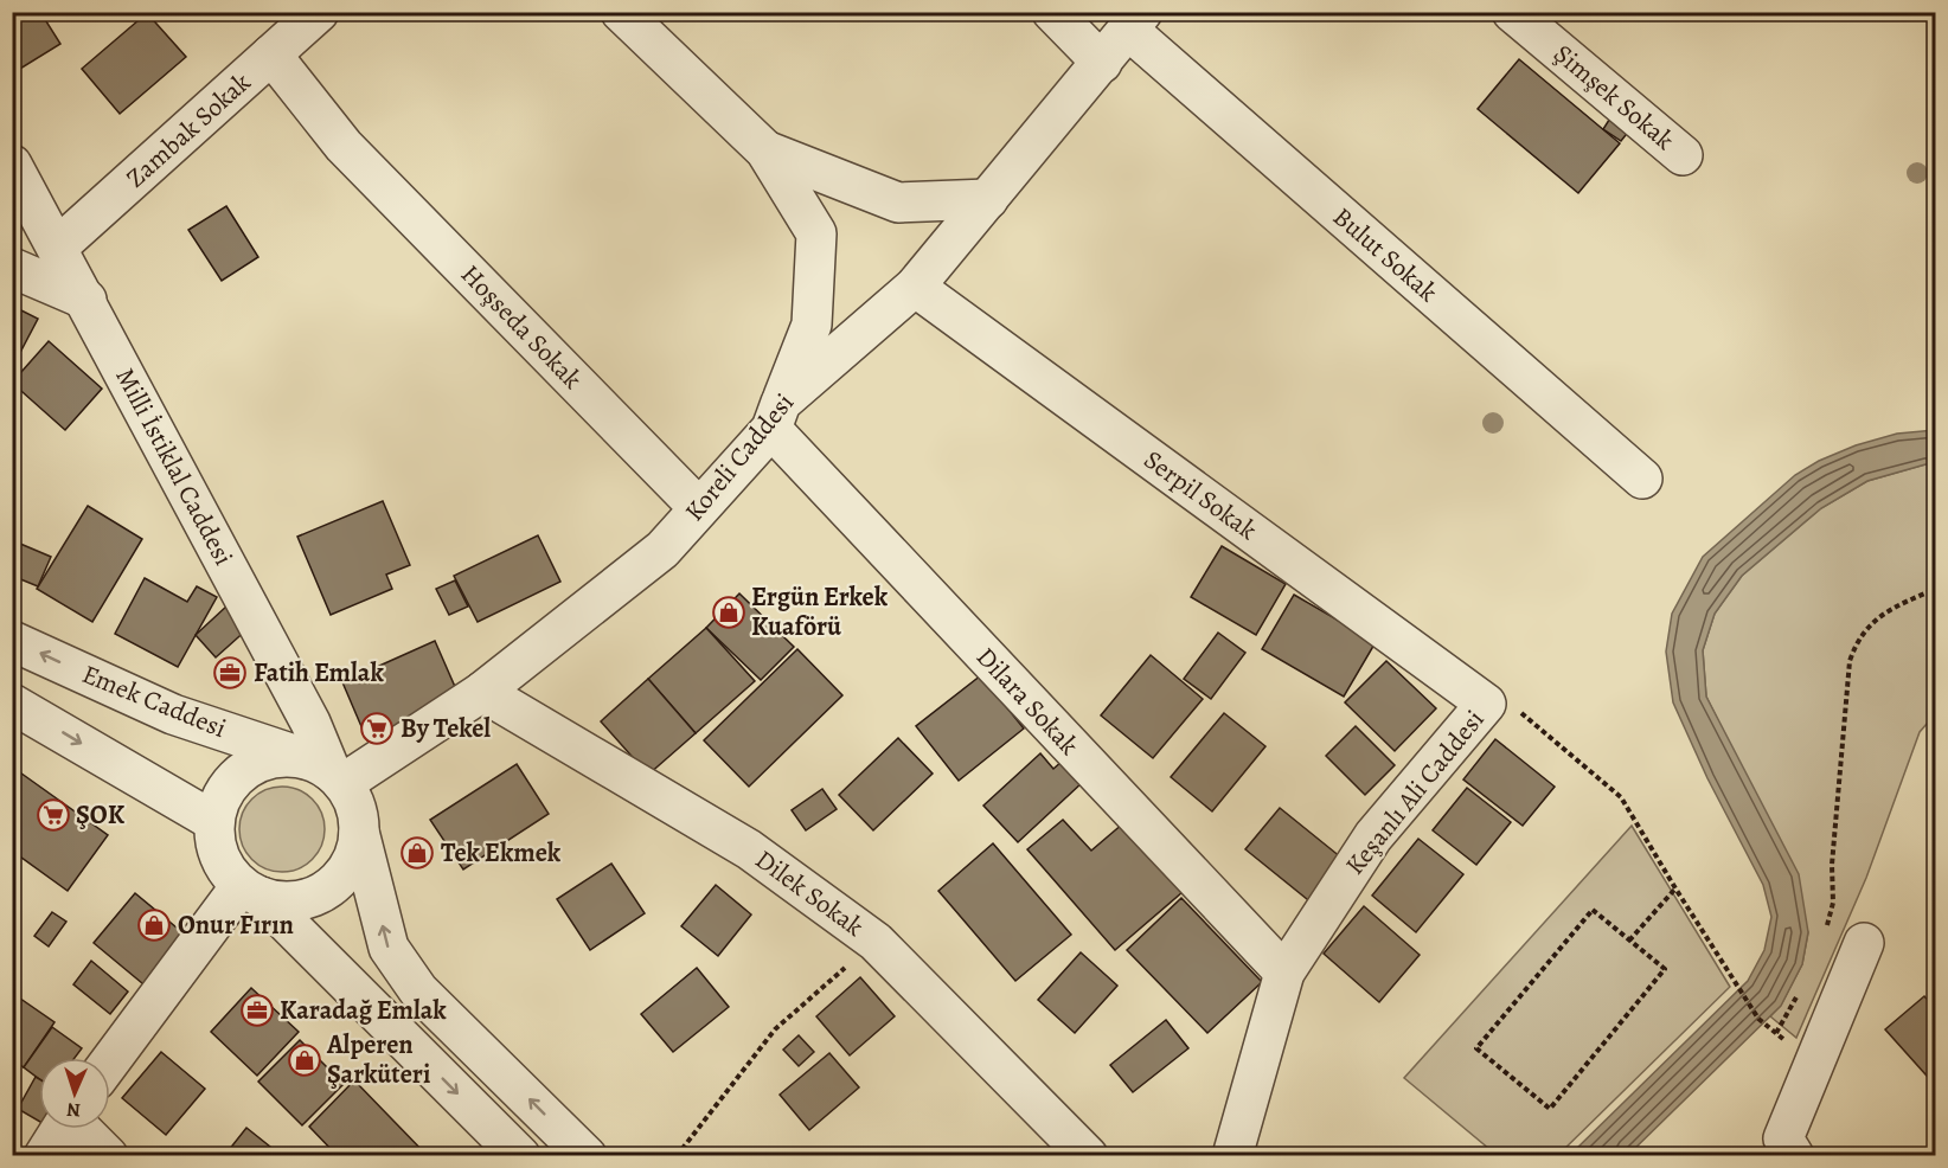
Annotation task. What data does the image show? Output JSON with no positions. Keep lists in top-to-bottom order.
{
  "streets": {
    "street": [
      "Şimşek Sokak",
      "Zambak Sokak",
      "Bulut Sokak",
      "Hoşseda Sokak",
      "Koreli Caddesi",
      "Milli İstiklal Caddesi",
      "Serpil Sokak",
      "Emek Caddesi",
      "Dilara Sokak",
      "Keşanlı Ali Caddesi",
      "Dilek Sokak"
    ]
  },
  "crossings": [
    ["Zambak Sokak", "Hoşseda Sokak"],
    ["Zambak Sokak", "Milli İstiklal Caddesi"],
    ["Bulut Sokak", "Koreli Caddesi"],
    ["Hoşseda Sokak", "Koreli Caddesi"],
    ["Koreli Caddesi", "Milli İstiklal Caddesi"],
    ["Koreli Caddesi", "Serpil Sokak"],
    ["Koreli Caddesi", "Emek Caddesi"],
    ["Koreli Caddesi", "Dilara Sokak"],
    ["Koreli Caddesi", "Dilek Sokak"],
    ["Milli İstiklal Caddesi", "Emek Caddesi"],
    ["Serpil Sokak", "Keşanlı Ali Caddesi"],
    ["Dilara Sokak", "Keşanlı Ali Caddesi"]
  ],
  "places": {
    "shop": [
      "Ergün Erkek Kuaförü",
      "Tek Ekmek",
      "Onur Fırın",
      "Alperen Şarküteri"
    ],
    "office": ["Fatih Emlak", "Karadağ Emlak"],
    "supermarket": ["By Tekel", "ŞOK"]
  },
  "north": "bottom"
}
